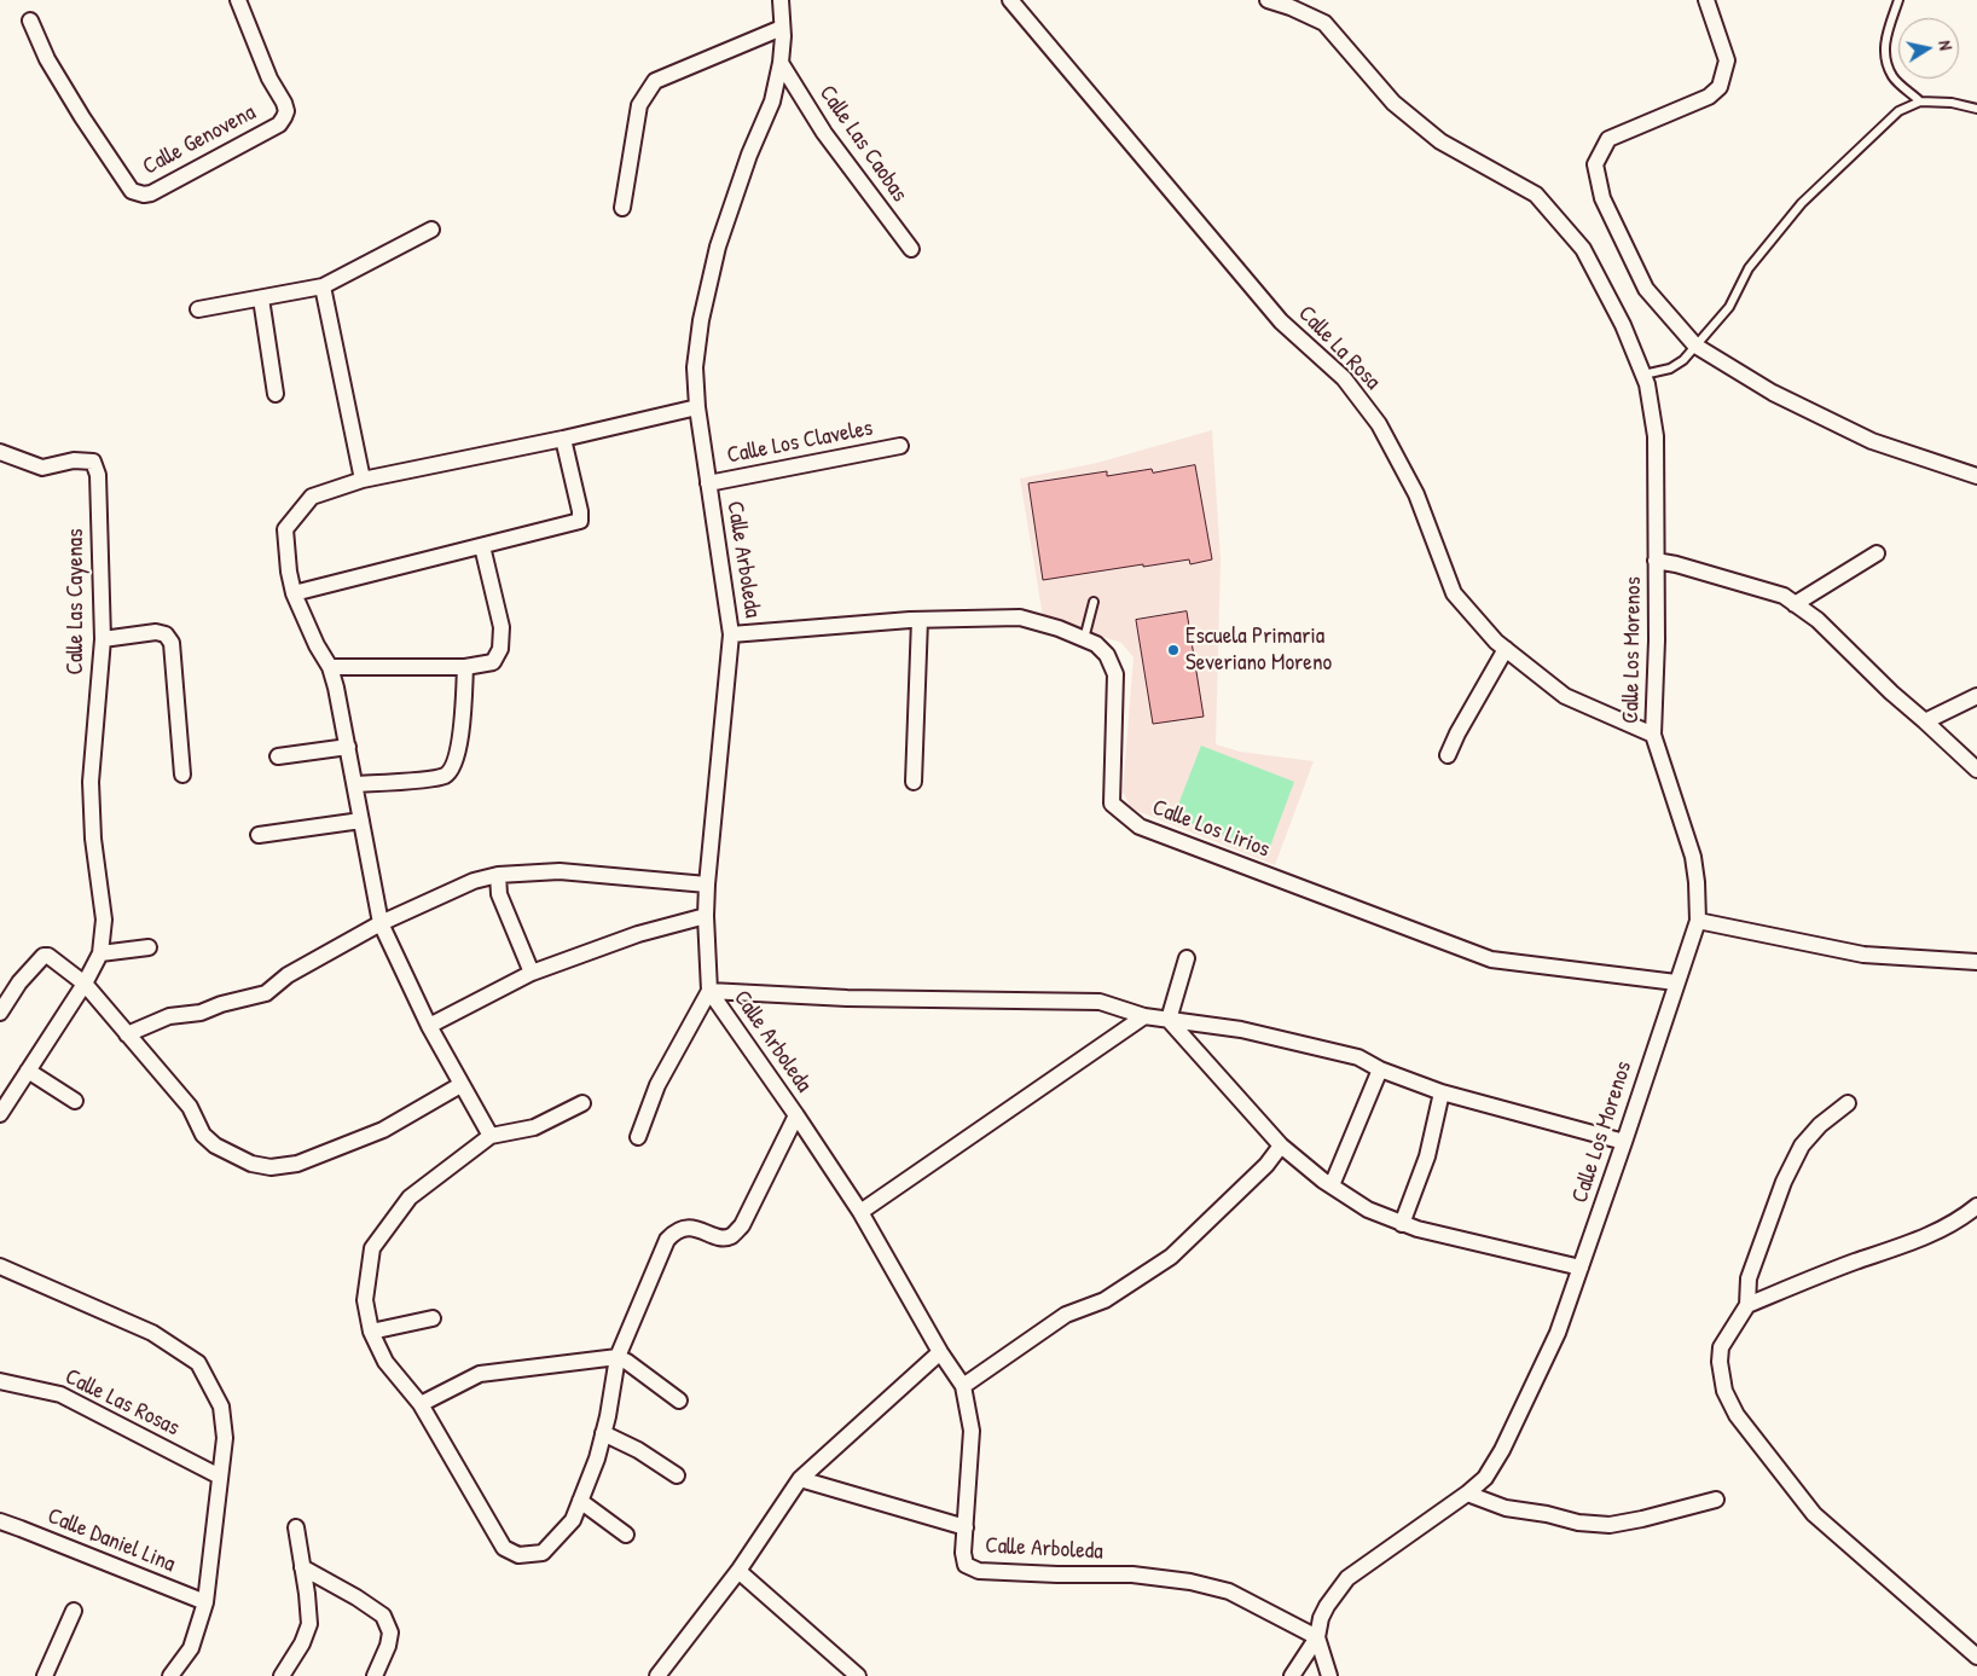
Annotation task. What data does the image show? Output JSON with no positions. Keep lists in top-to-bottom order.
{
  "streets": {
    "street": [
      "Calle Genovena",
      "Calle Las Caobas",
      "Calle La Rosa",
      "Calle Los Claveles",
      "Calle Arboleda",
      "Calle Las Cayenas",
      "Calle Los Morenos",
      "Calle Los Lirios",
      "Calle Las Rosas",
      "Calle Daniel Lina"
    ]
  },
  "crossings": [
    ["Calle Las Caobas", "Calle Arboleda"],
    ["Calle La Rosa", "Calle Los Morenos"],
    ["Calle Los Claveles", "Calle Arboleda"],
    ["Calle Arboleda", "Calle Los Morenos"],
    ["Calle Arboleda", "Calle Los Lirios"],
    ["Calle Los Morenos", "Calle Los Lirios"]
  ],
  "places": ["Escuela Primaria Severiano Moreno"],
  "north": "right"
}
